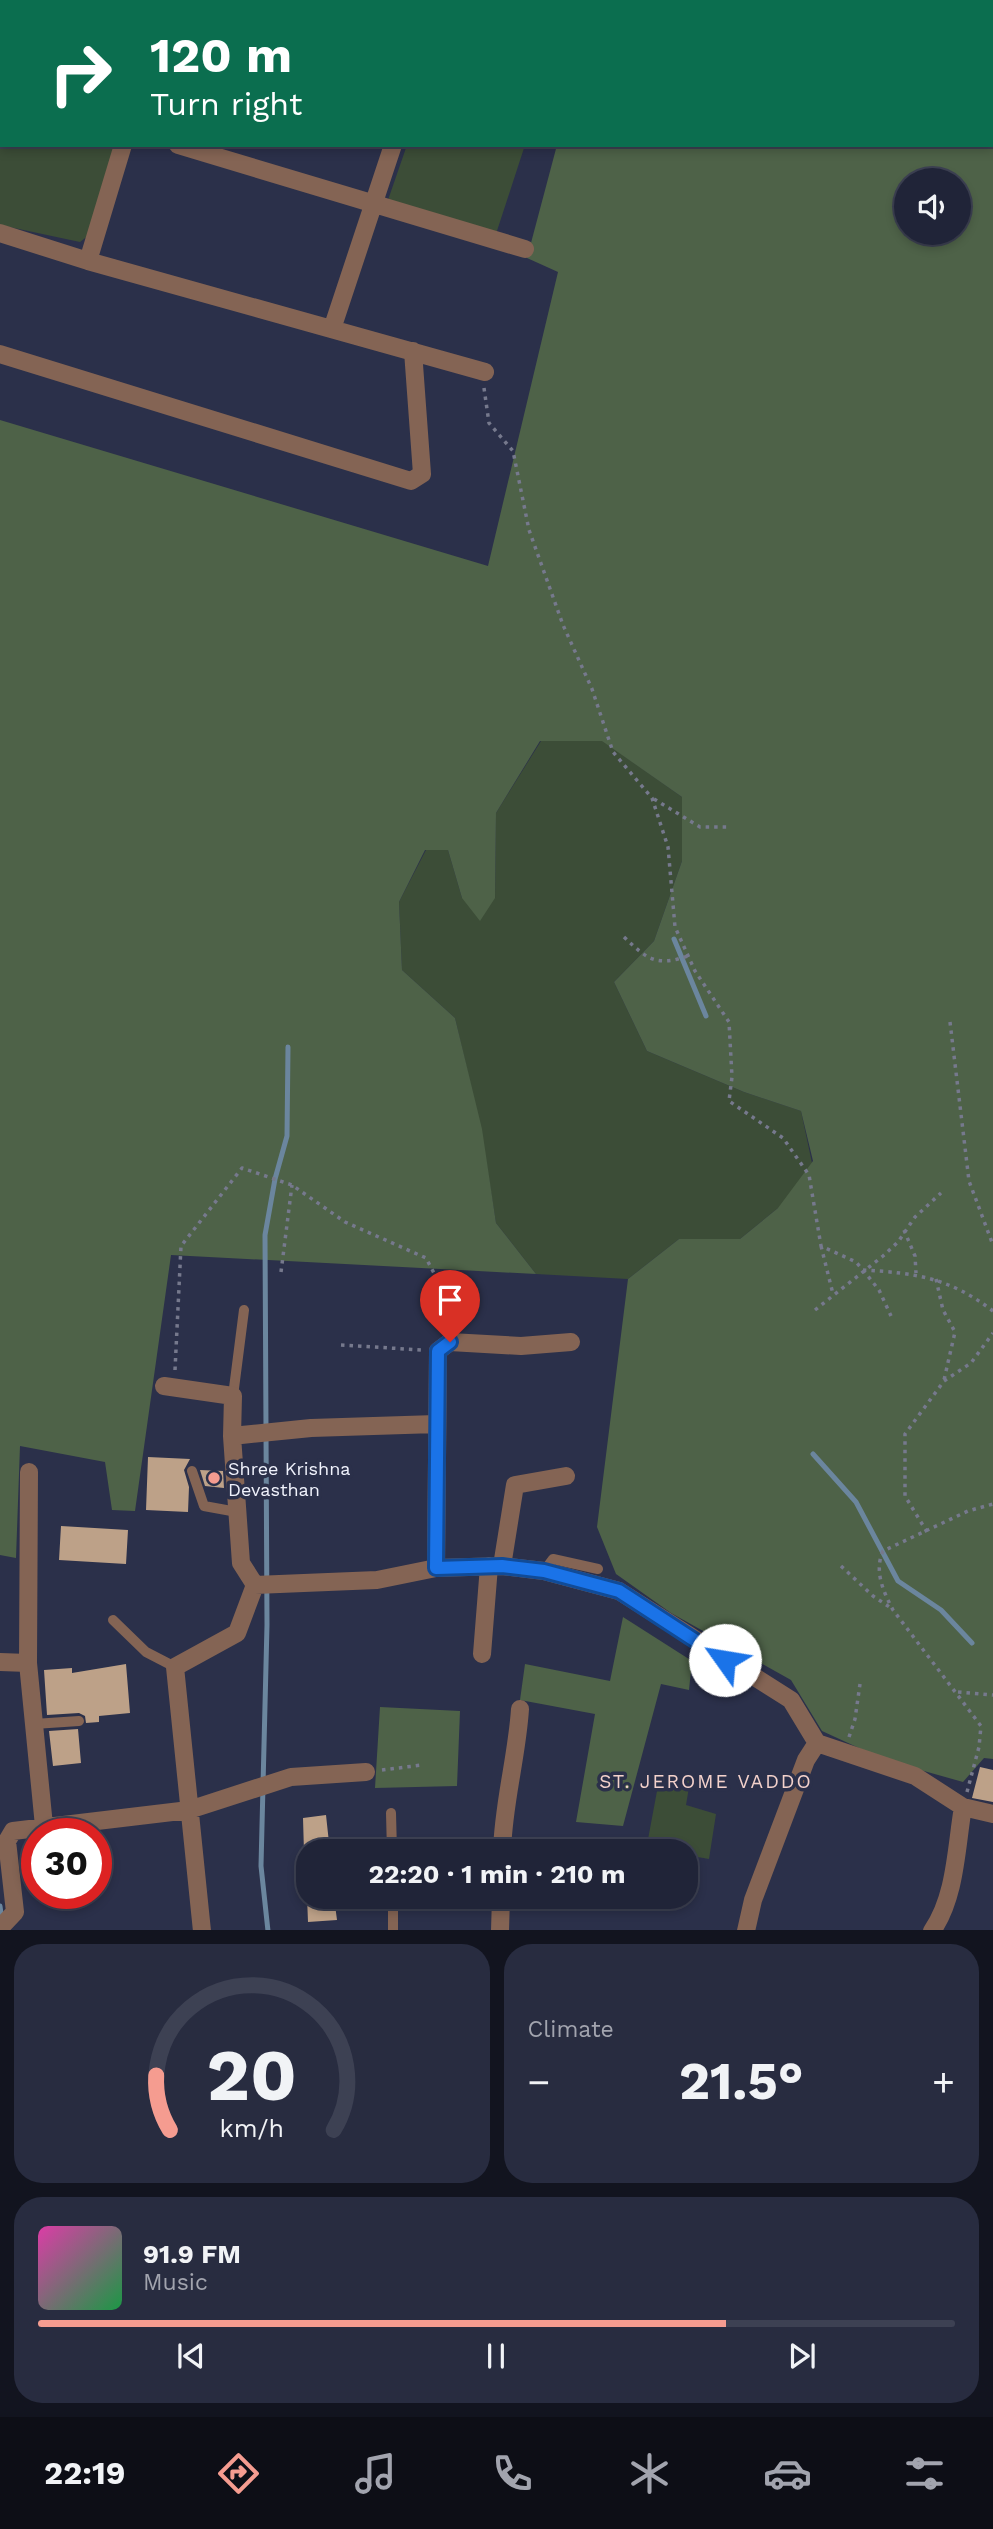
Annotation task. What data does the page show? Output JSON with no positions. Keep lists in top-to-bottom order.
{
  "districts": ["ST. JEROME VADDO"],
  "places": ["Shree Krishna Devasthan"],
  "page": {
    "turn": ["120 m", "Turn right"],
    "limit": "30",
    "trip": "22:20 · 1 min · 210 m",
    "tile": "Climate",
    "heat": ["−", "21.5°", "+"],
    "song": ["91.9 FM", "Music"],
    "tabs": "22:19",
    "gauge": ["20", "km/h"]
  }
}
